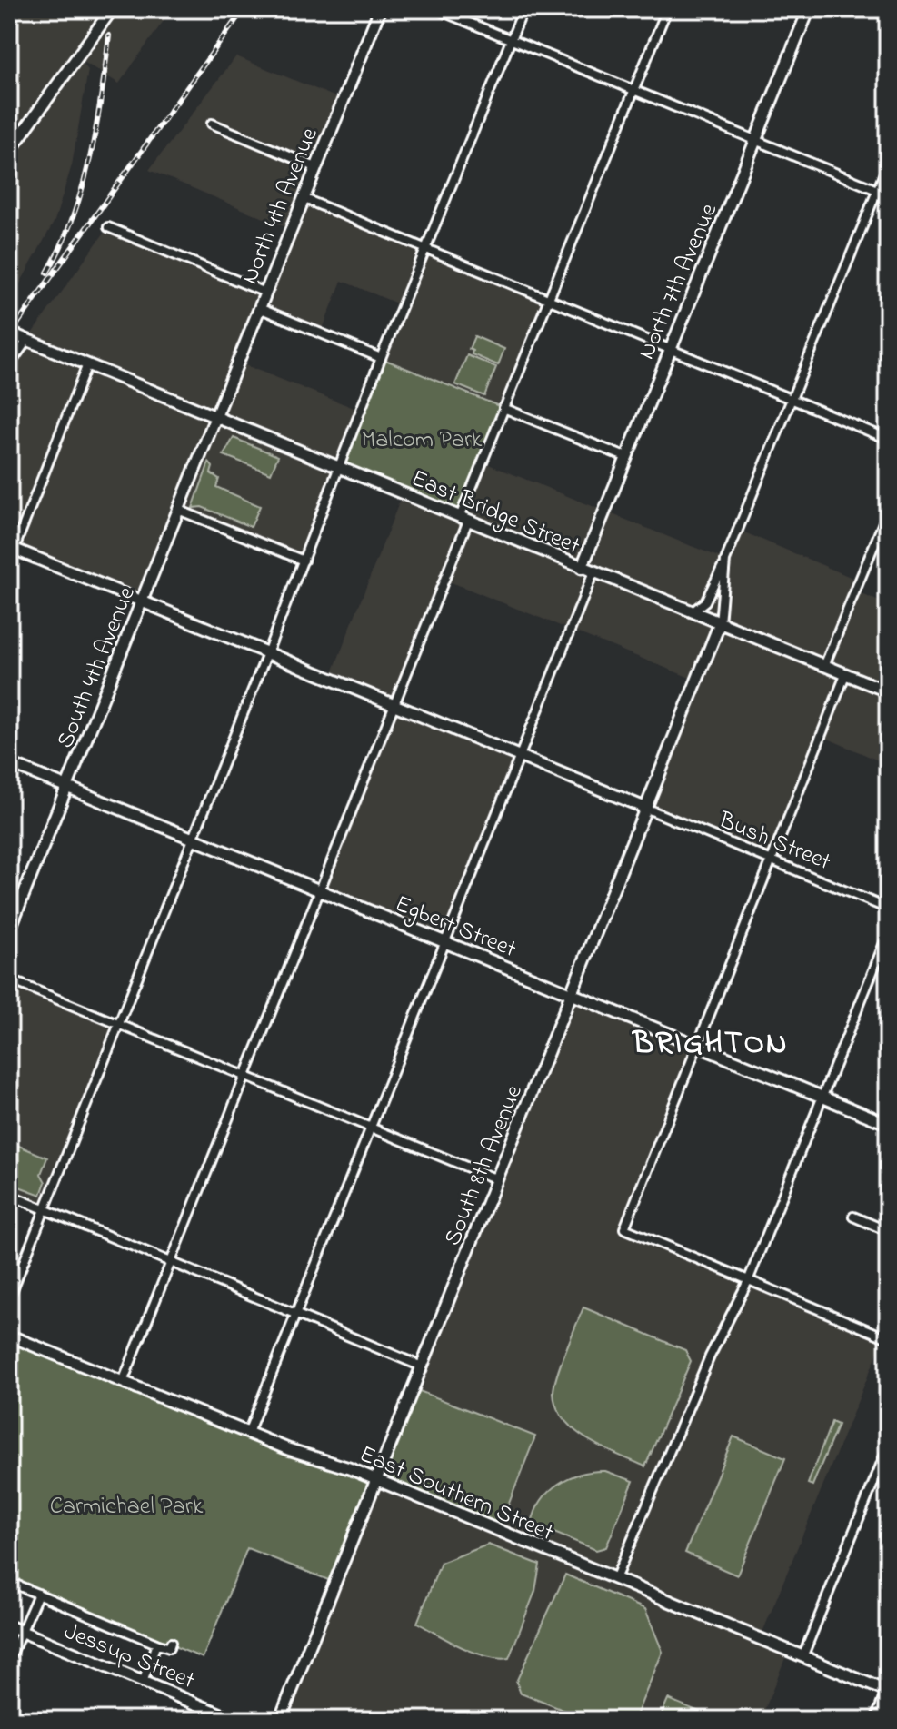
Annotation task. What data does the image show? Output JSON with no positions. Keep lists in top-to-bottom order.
{
  "streets": {
    "street": [
      "North 4th Avenue",
      "North 7th Avenue",
      "East Bridge Street",
      "South 4th Avenue",
      "Bush Street",
      "Egbert Street",
      "South 8th Avenue",
      "East Southern Street",
      "Jessup Street"
    ]
  },
  "crossings": [
    ["North 4th Avenue", "East Bridge Street"],
    ["North 4th Avenue", "South 4th Avenue"],
    ["North 7th Avenue", "East Bridge Street"],
    ["East Bridge Street", "South 4th Avenue"],
    ["East Bridge Street", "South 8th Avenue"],
    ["South 4th Avenue", "Egbert Street"],
    ["Bush Street", "South 8th Avenue"],
    ["Egbert Street", "South 8th Avenue"],
    ["South 8th Avenue", "East Southern Street"]
  ],
  "districts": ["BRIGHTON"],
  "parks": ["Malcom Park", "Carmichael Park"]
}
